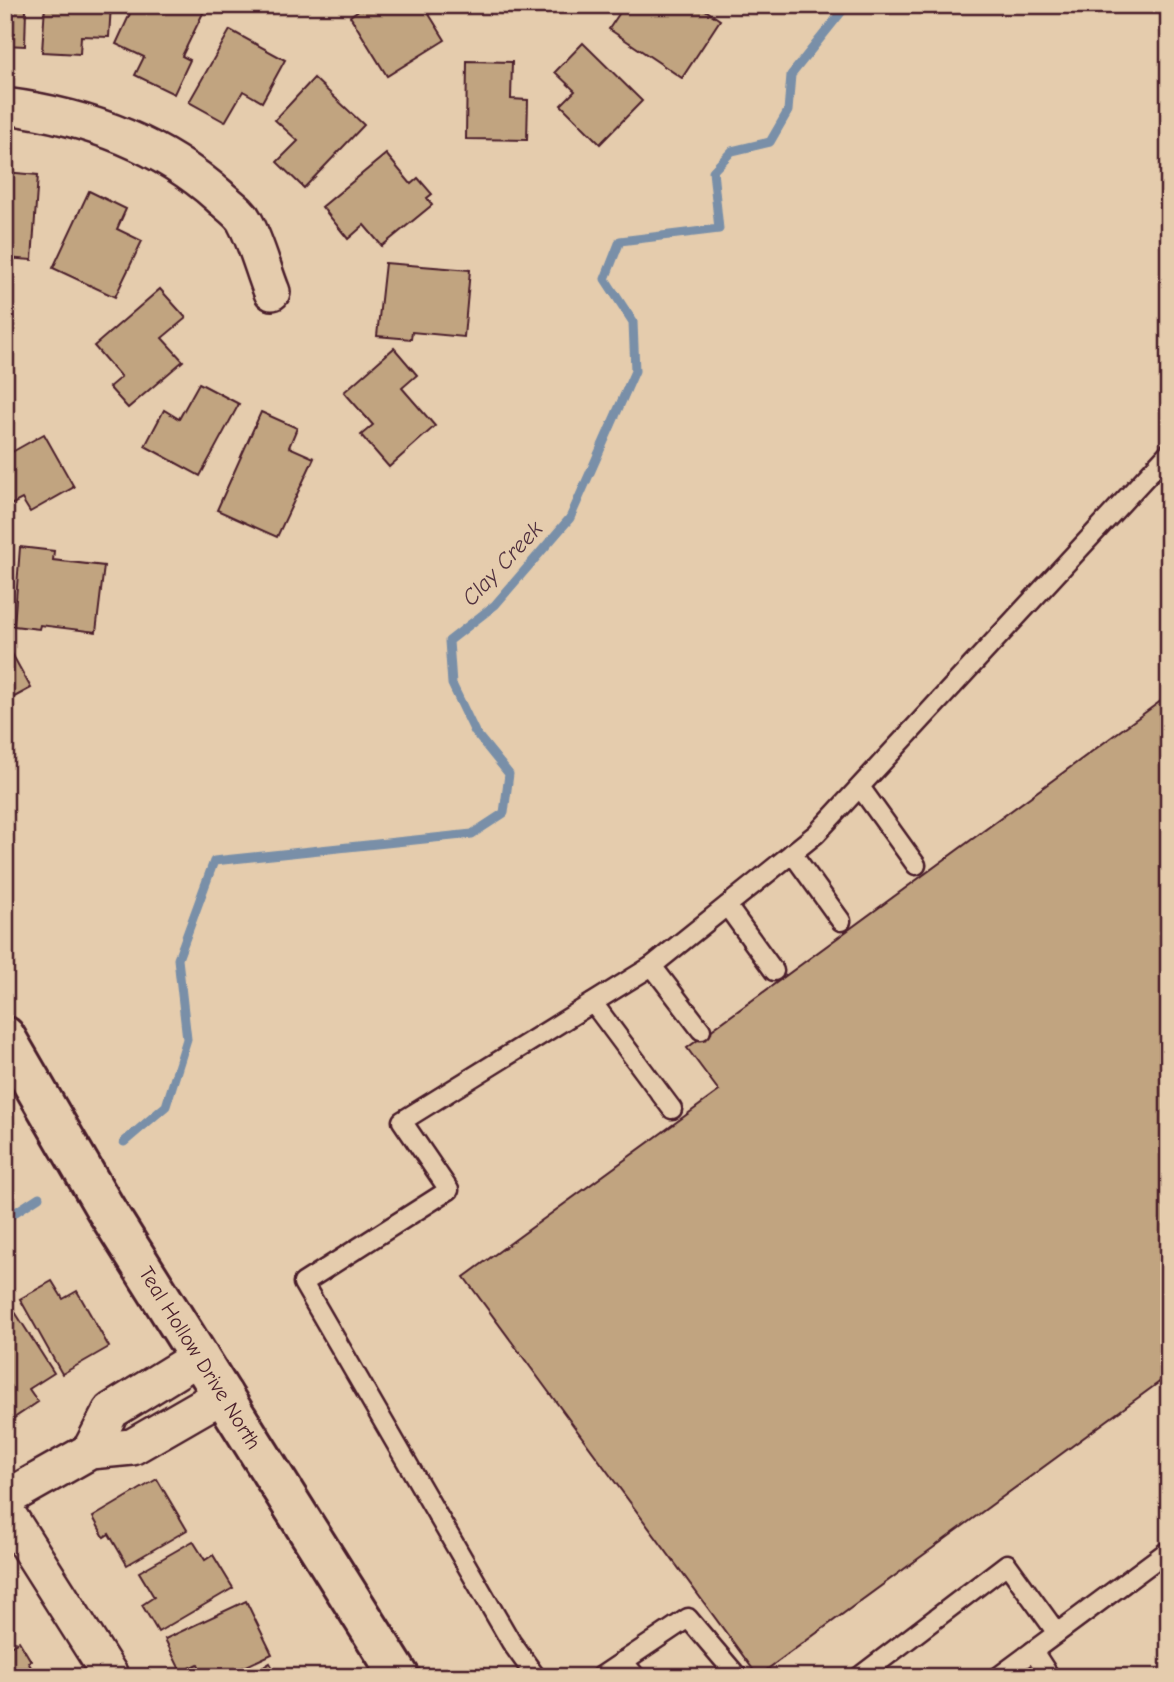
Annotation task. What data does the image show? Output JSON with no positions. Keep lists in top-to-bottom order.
{
  "streets": {
    "street": ["Teal Hollow Drive North"]
  },
  "water": ["Clay Creek"]
}
